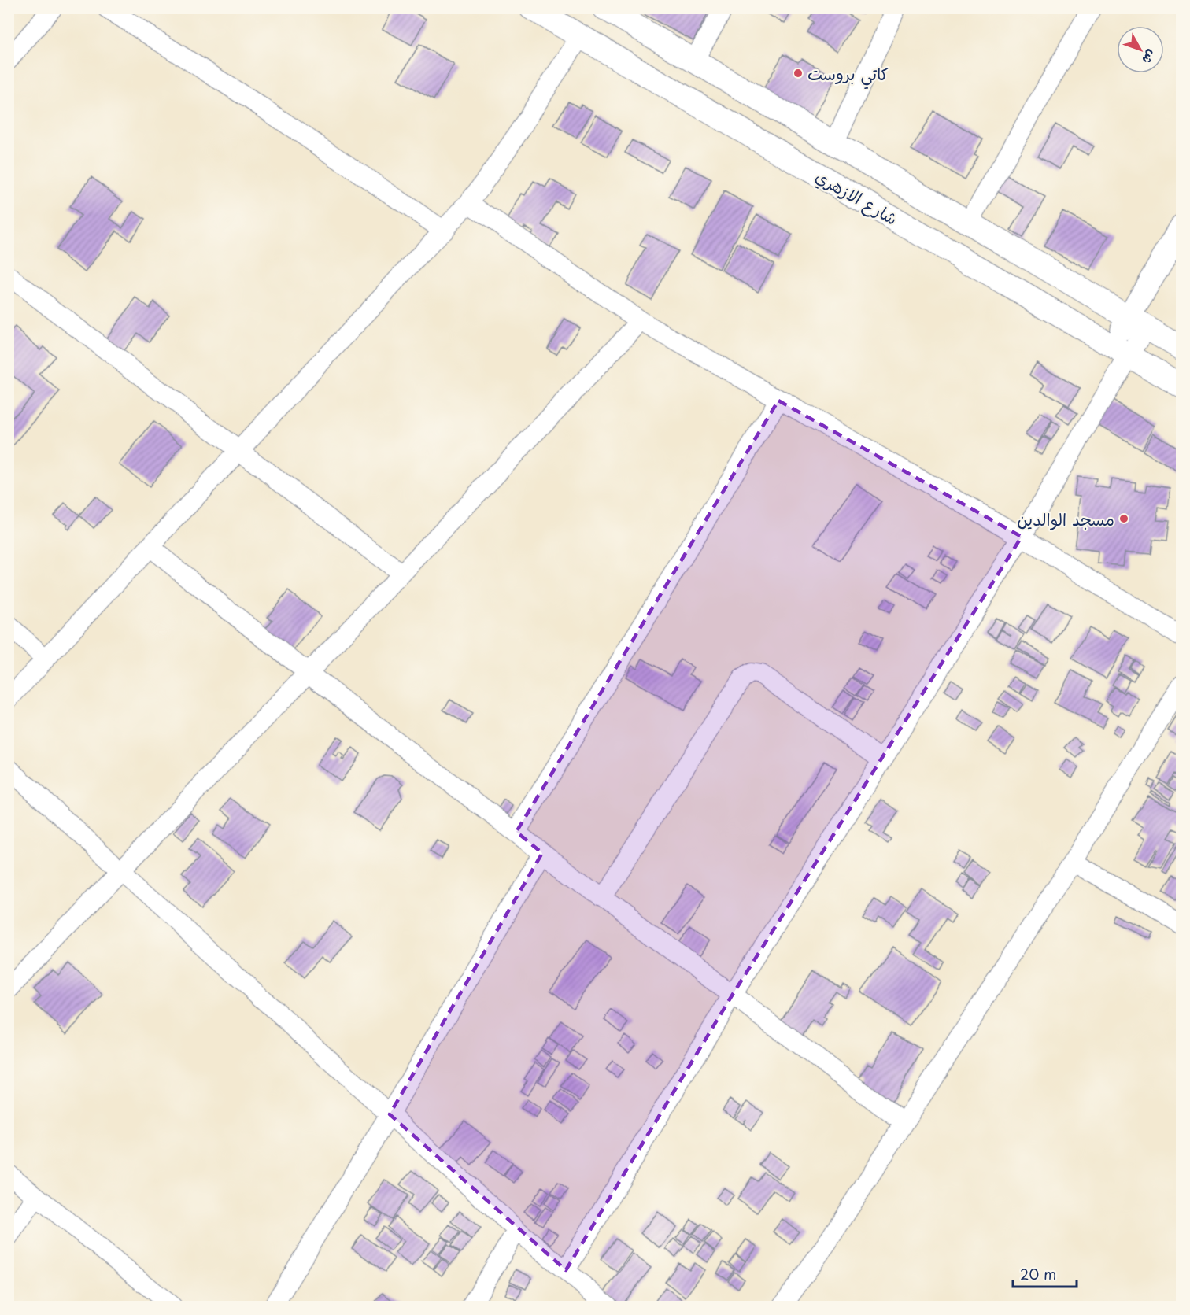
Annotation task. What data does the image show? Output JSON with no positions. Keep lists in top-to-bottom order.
{
  "streets": {
    "street": ["شارع الازهري"]
  },
  "places": ["كاتي بروست", "مسجد الوالدين"],
  "scale_bar": "20 m",
  "north": "bottom right"
}
